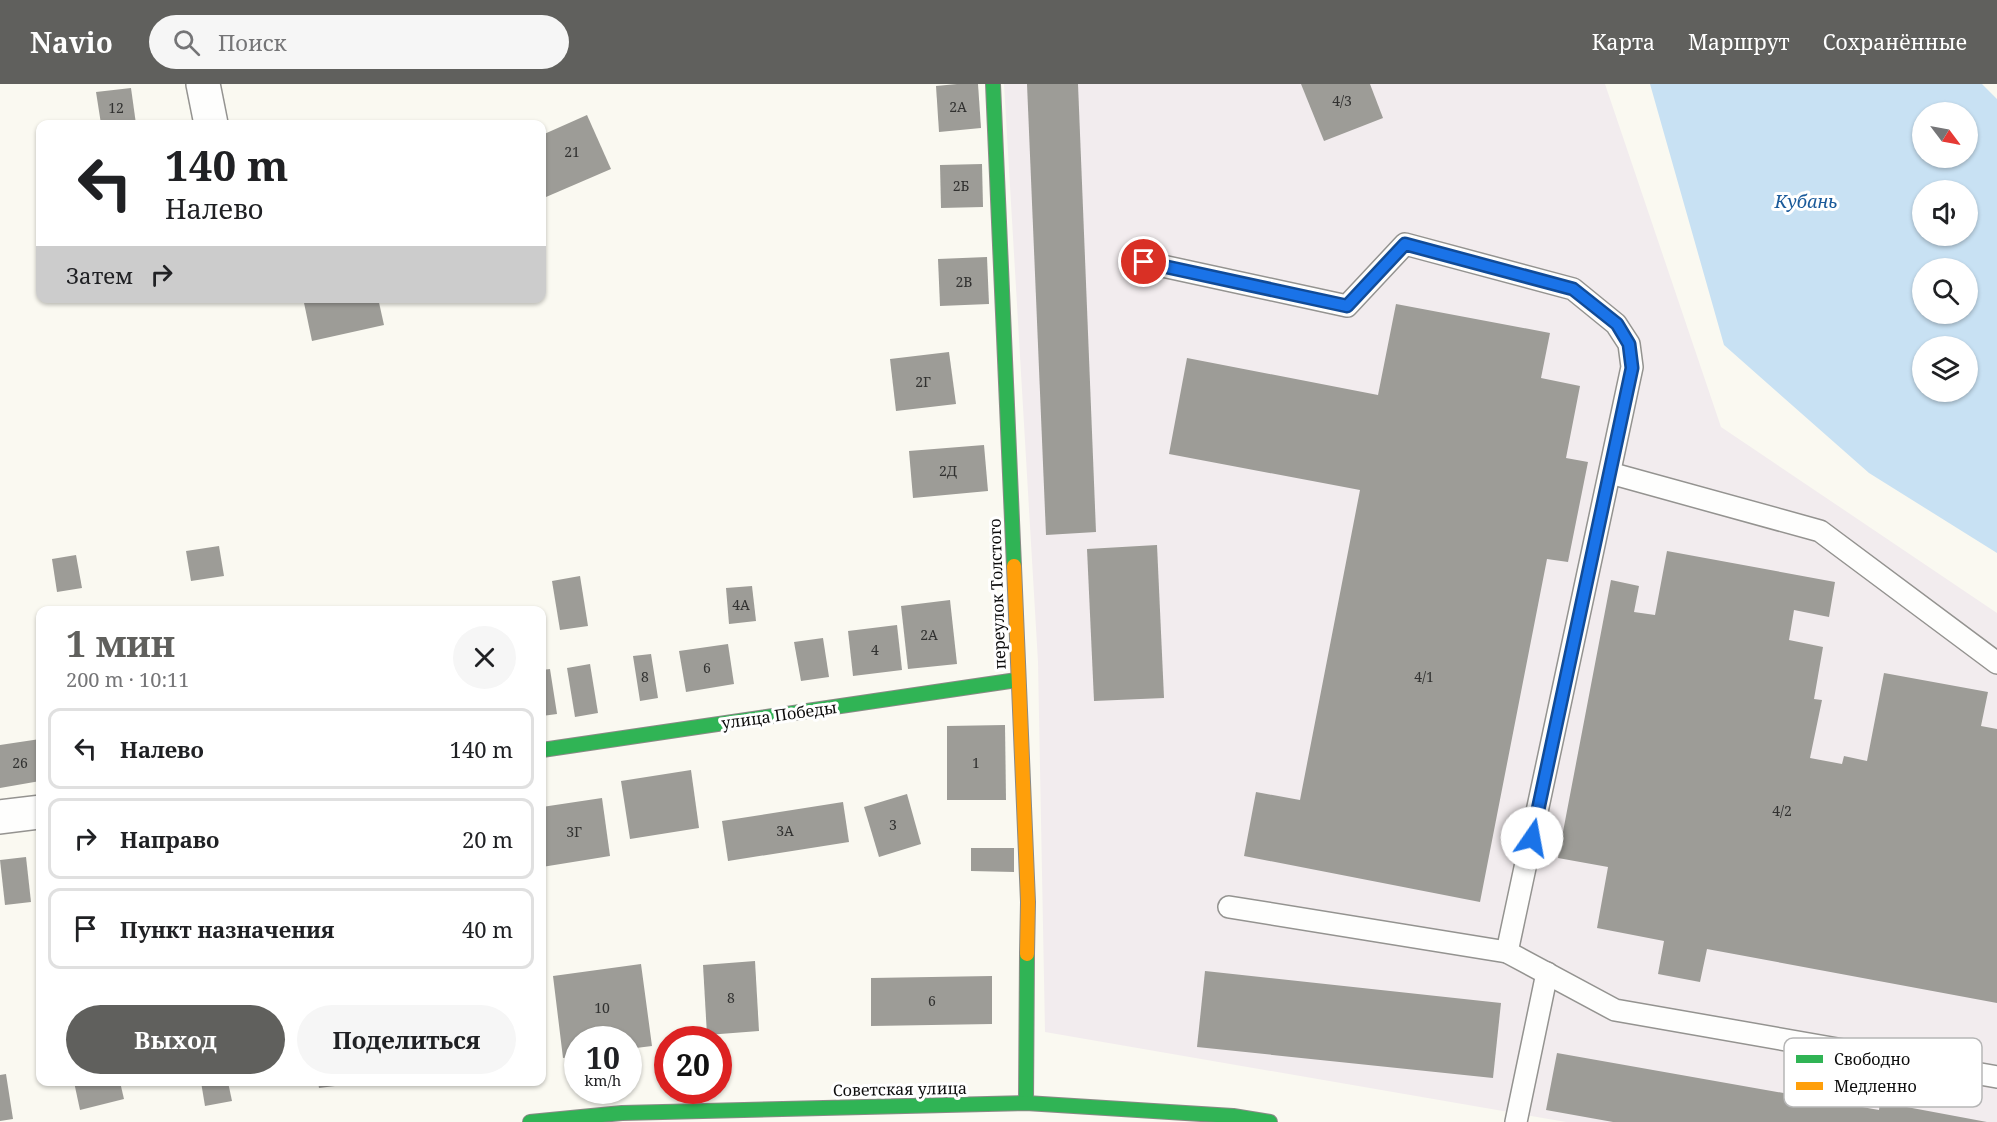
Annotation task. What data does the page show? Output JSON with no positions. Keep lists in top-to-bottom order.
{
  "streets": {
    "street": ["переулок Толстого", "улица Победы", "Советская улица"]
  },
  "crossings": [
    ["переулок Толстого", "улица Победы"],
    ["переулок Толстого", "Советская улица"]
  ],
  "water": ["Кубань"],
  "house_numbers": [
    "4/3",
    "2А",
    "12",
    "21",
    "2Б",
    "2В",
    "2Г",
    "2Д",
    "4А",
    "2А",
    "4",
    "6",
    "8",
    "4/1",
    "26",
    "1",
    "4/2",
    "3",
    "3А",
    "3Г",
    "8",
    "6",
    "10"
  ],
  "legend": ["Свободно", "Медленно"],
  "north": "bottom right",
  "page": {
    "header": "Navio",
    "search": "Поиск",
    "nav": ["Карта", "Маршрут", "Сохранённые"],
    "turn": ["140 m", "Налево"],
    "then": "Затем",
    "heading": ["1 мин", "200 m · 10:11"],
    "list": [
      {
        "name": "Налево",
        "value": "140 m"
      },
      {
        "name": "Направо",
        "value": "20 m"
      },
      {
        "name": "Пункт назначения",
        "value": "40 m"
      }
    ],
    "buttons": ["Выход", "Поделиться"],
    "speed": "10 km/h",
    "limit": "20"
  }
}
